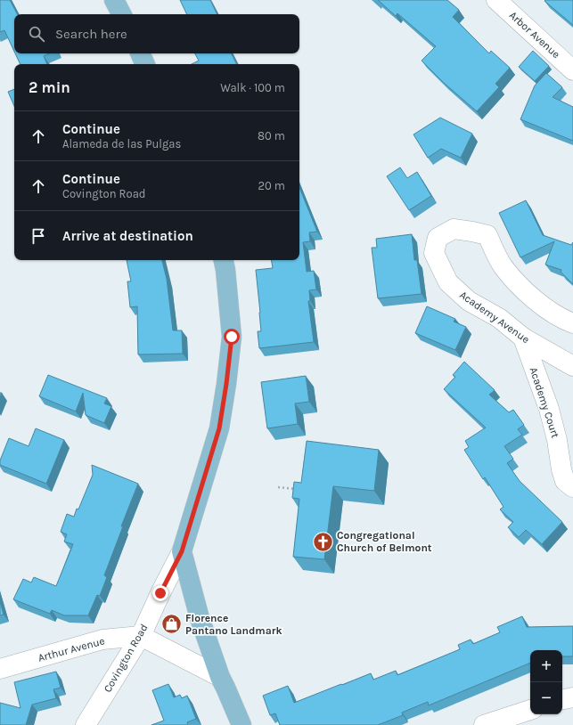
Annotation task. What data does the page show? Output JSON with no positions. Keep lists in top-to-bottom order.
{
  "streets": {
    "street": [
      "Arbor Avenue",
      "Academy Avenue",
      "Academy Court",
      "Arthur Avenue",
      "Covington Road"
    ]
  },
  "crossings": [
    ["Academy Avenue", "Academy Court"],
    ["Arthur Avenue", "Covington Road"]
  ],
  "places": {
    "church": ["Congregational Church of Belmont"],
    "shop": ["Florence Pantano Landmark"]
  },
  "page": {
    "search": "Search here",
    "heading": ["2 min", "Walk · 100 m"],
    "list": [
      ["Continue", "Alameda de las Pulgas", "80 m"],
      ["Continue", "Covington Road", "20 m"],
      "Arrive at destination"
    ],
    "map_buttons": ["+", "−"]
  }
}
